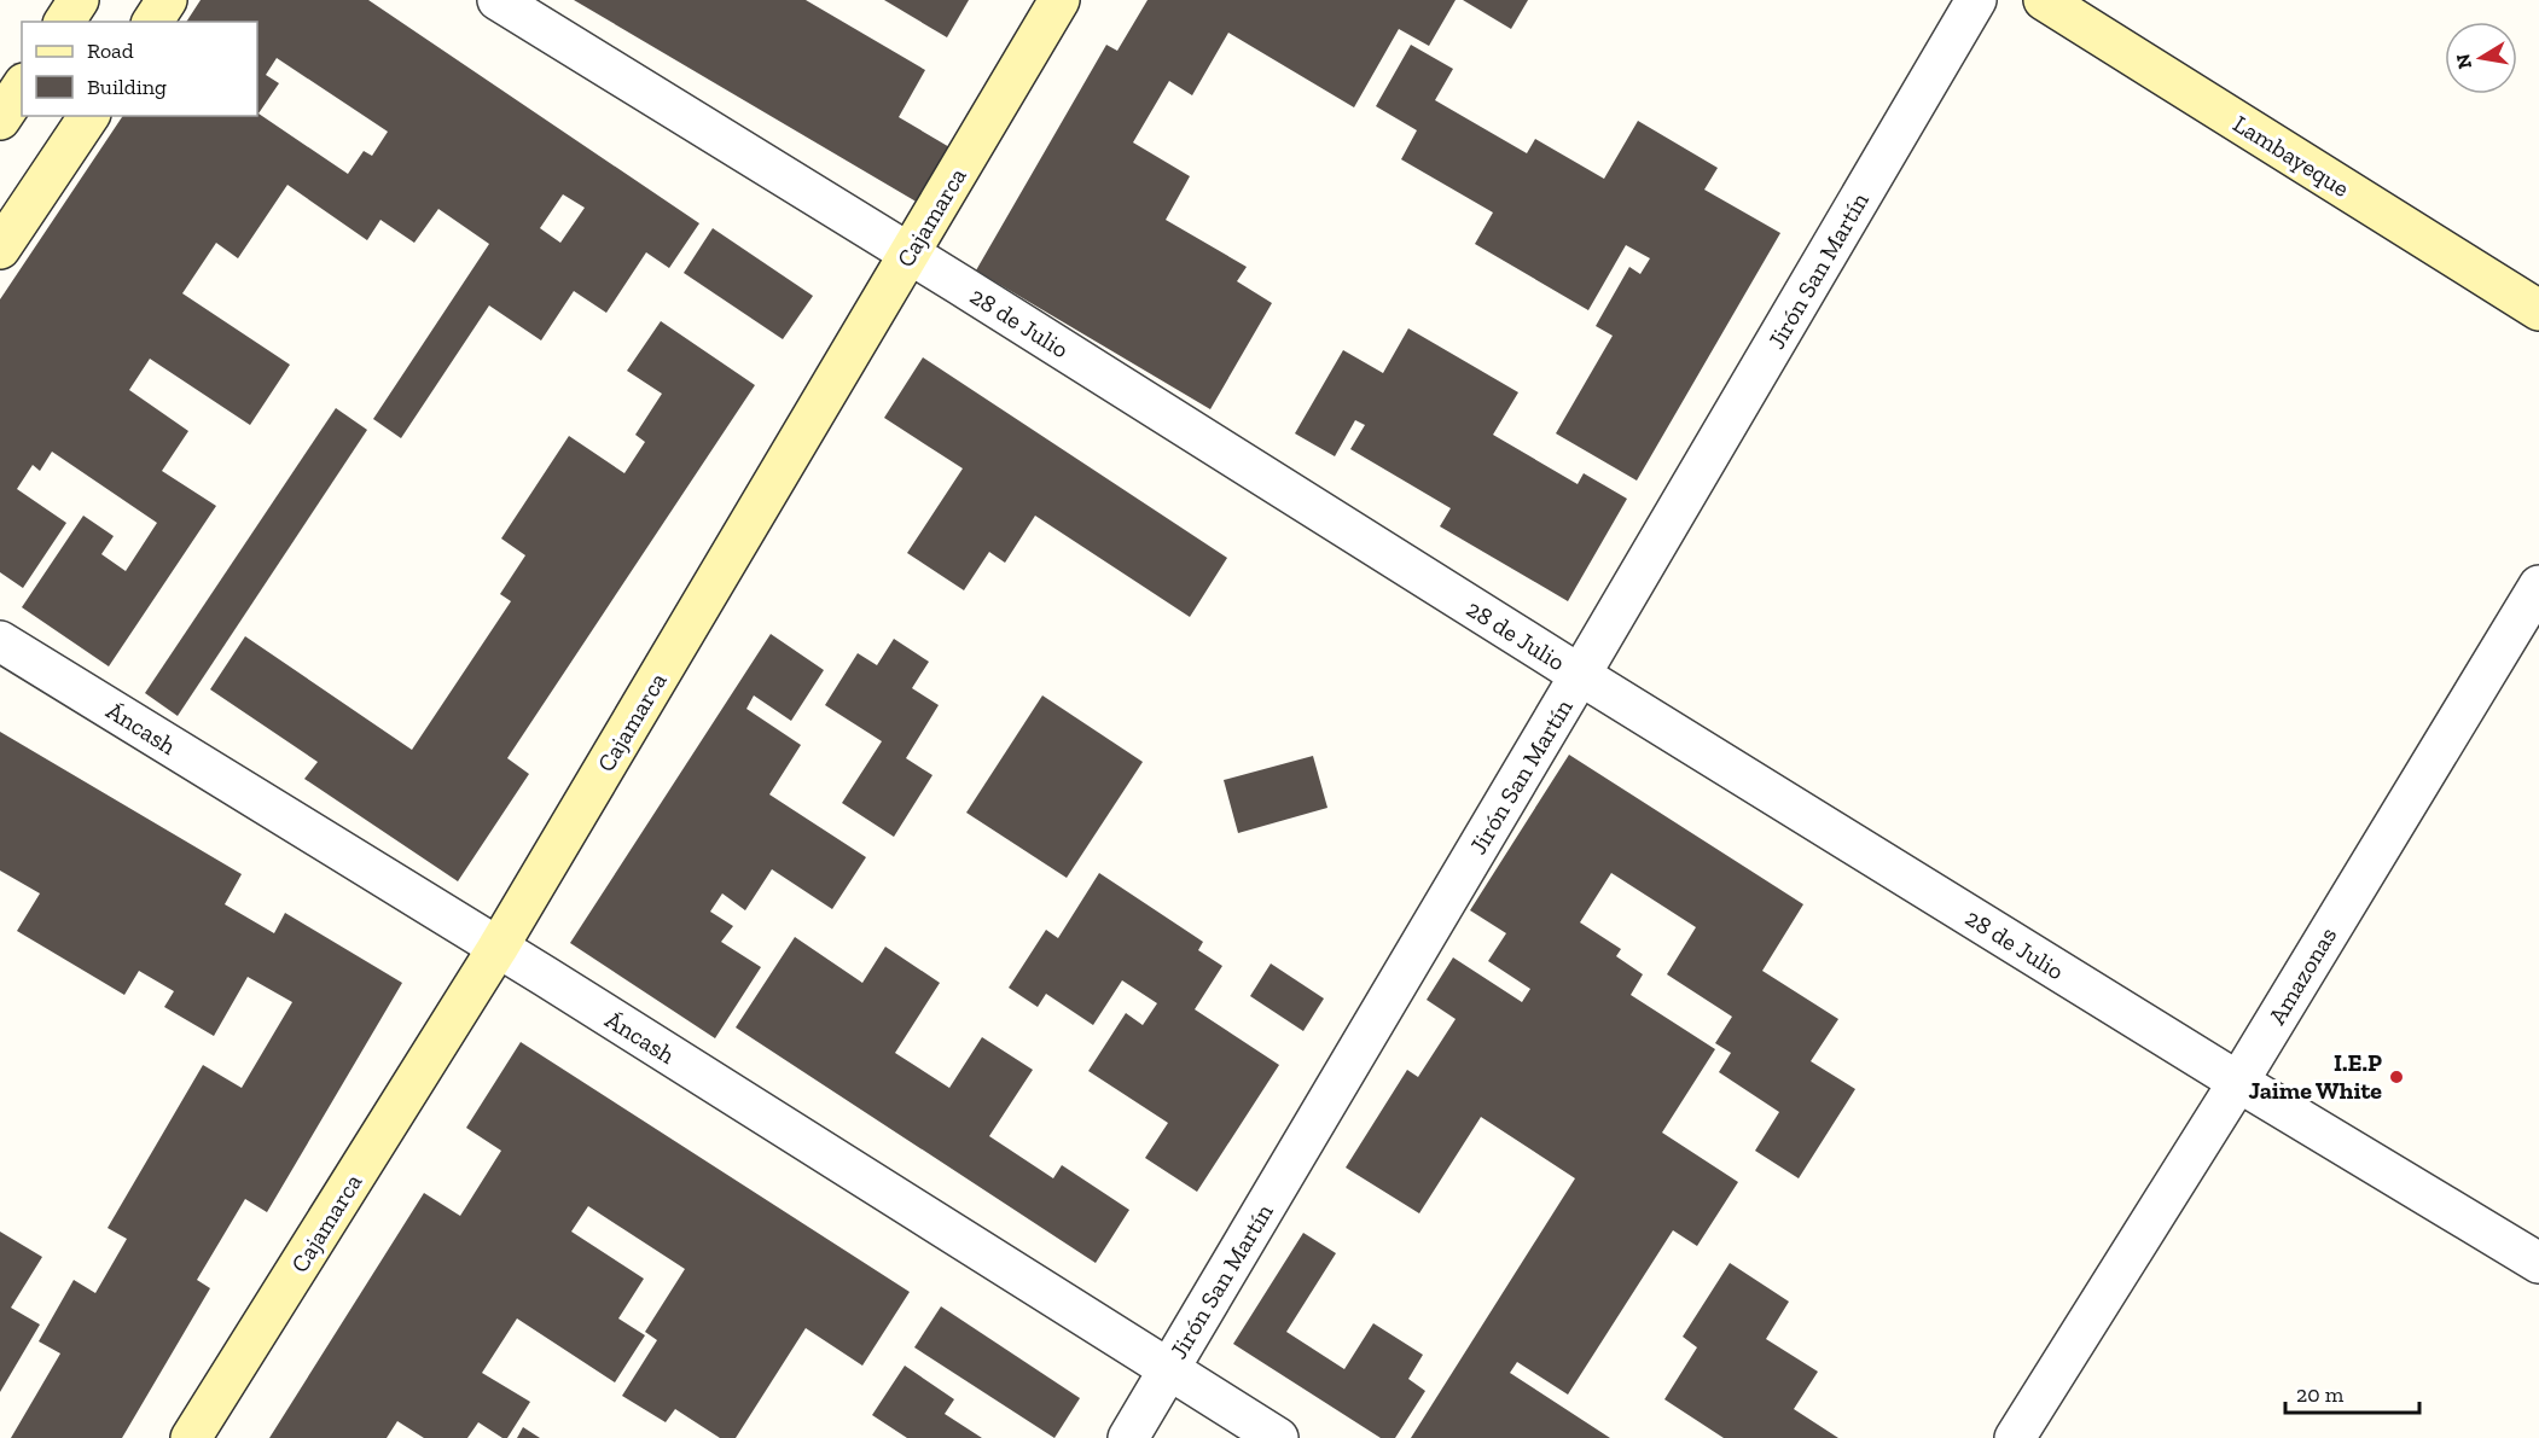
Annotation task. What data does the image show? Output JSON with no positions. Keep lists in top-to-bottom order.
{
  "streets": {
    "street": [
      "Lambayeque",
      "Cajamarca",
      "Jirón San Martín",
      "28 de Julio",
      "Áncash",
      "Amazonas"
    ]
  },
  "crossings": [
    ["Cajamarca", "28 de Julio"],
    ["Cajamarca", "Áncash"],
    ["Jirón San Martín", "28 de Julio"],
    ["Jirón San Martín", "Áncash"],
    ["28 de Julio", "Amazonas"]
  ],
  "places": ["I.E.P Jaime White"],
  "legend": ["Road", "Building"],
  "scale_bar": "20 m",
  "north": "left"
}
